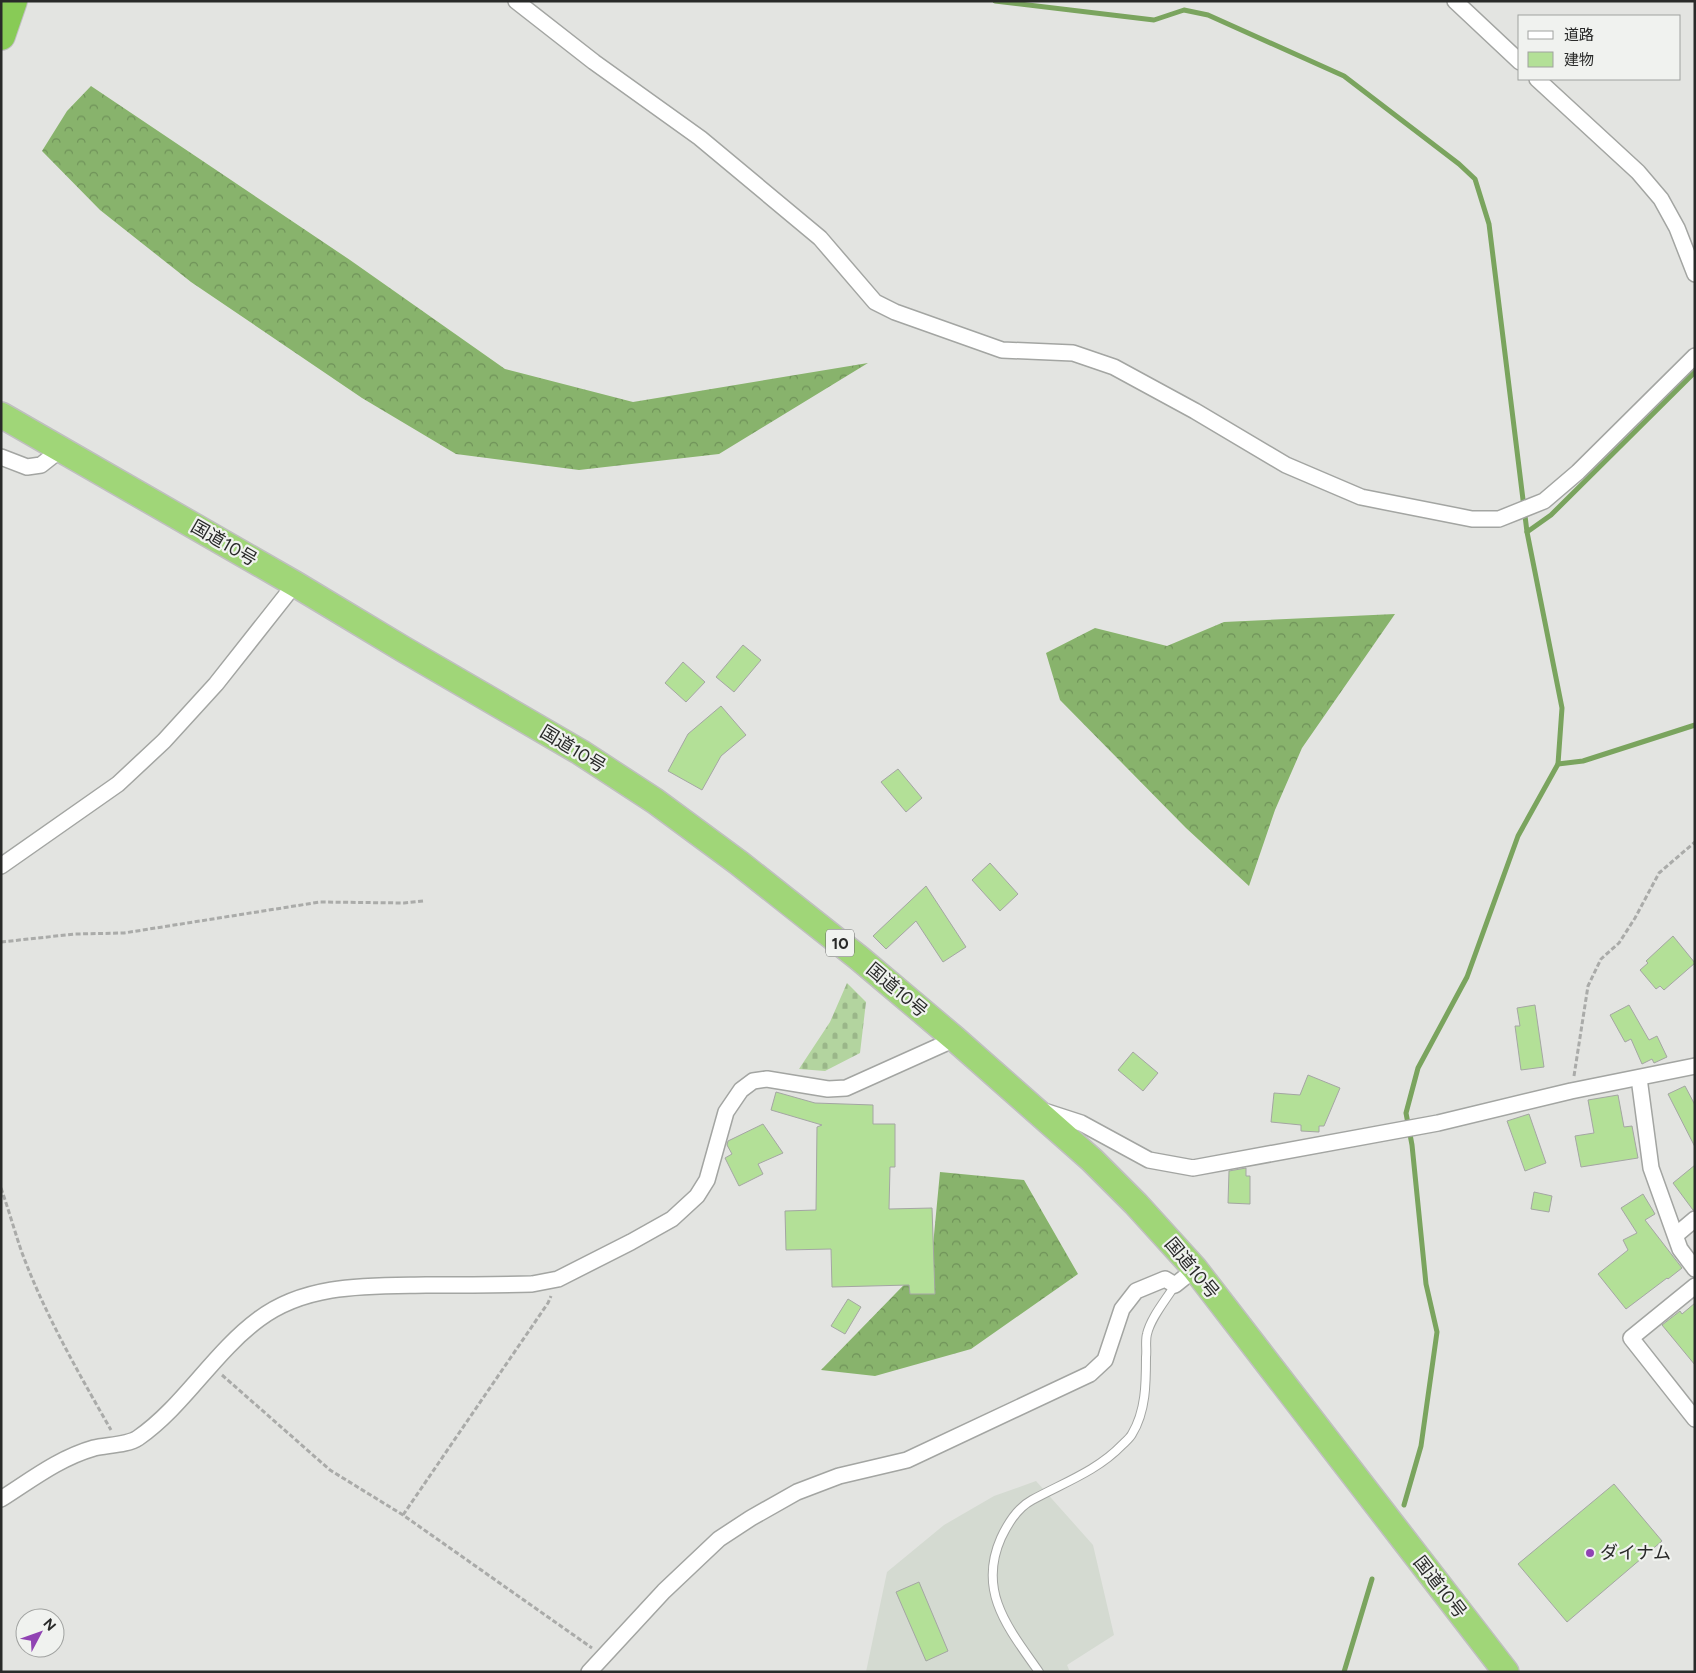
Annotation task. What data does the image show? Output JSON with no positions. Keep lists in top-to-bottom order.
{
  "streets": {
    "highway": ["国道10号", "10"]
  },
  "places": ["ダイナム"],
  "legend": ["道路", "建物"],
  "north": "top right"
}
